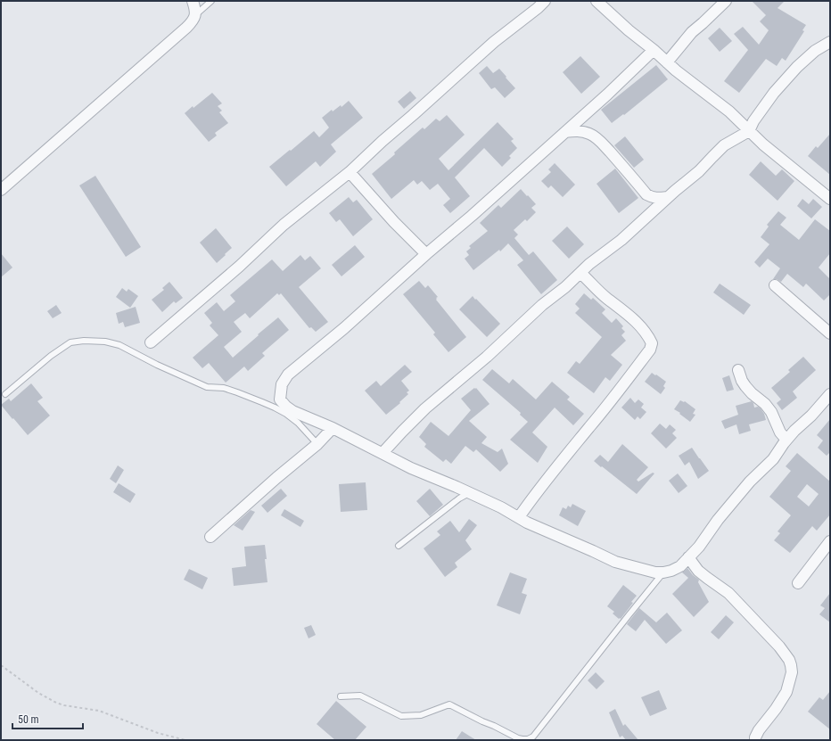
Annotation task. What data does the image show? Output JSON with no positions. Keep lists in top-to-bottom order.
{
  "scale_bar": "50 m"
}
